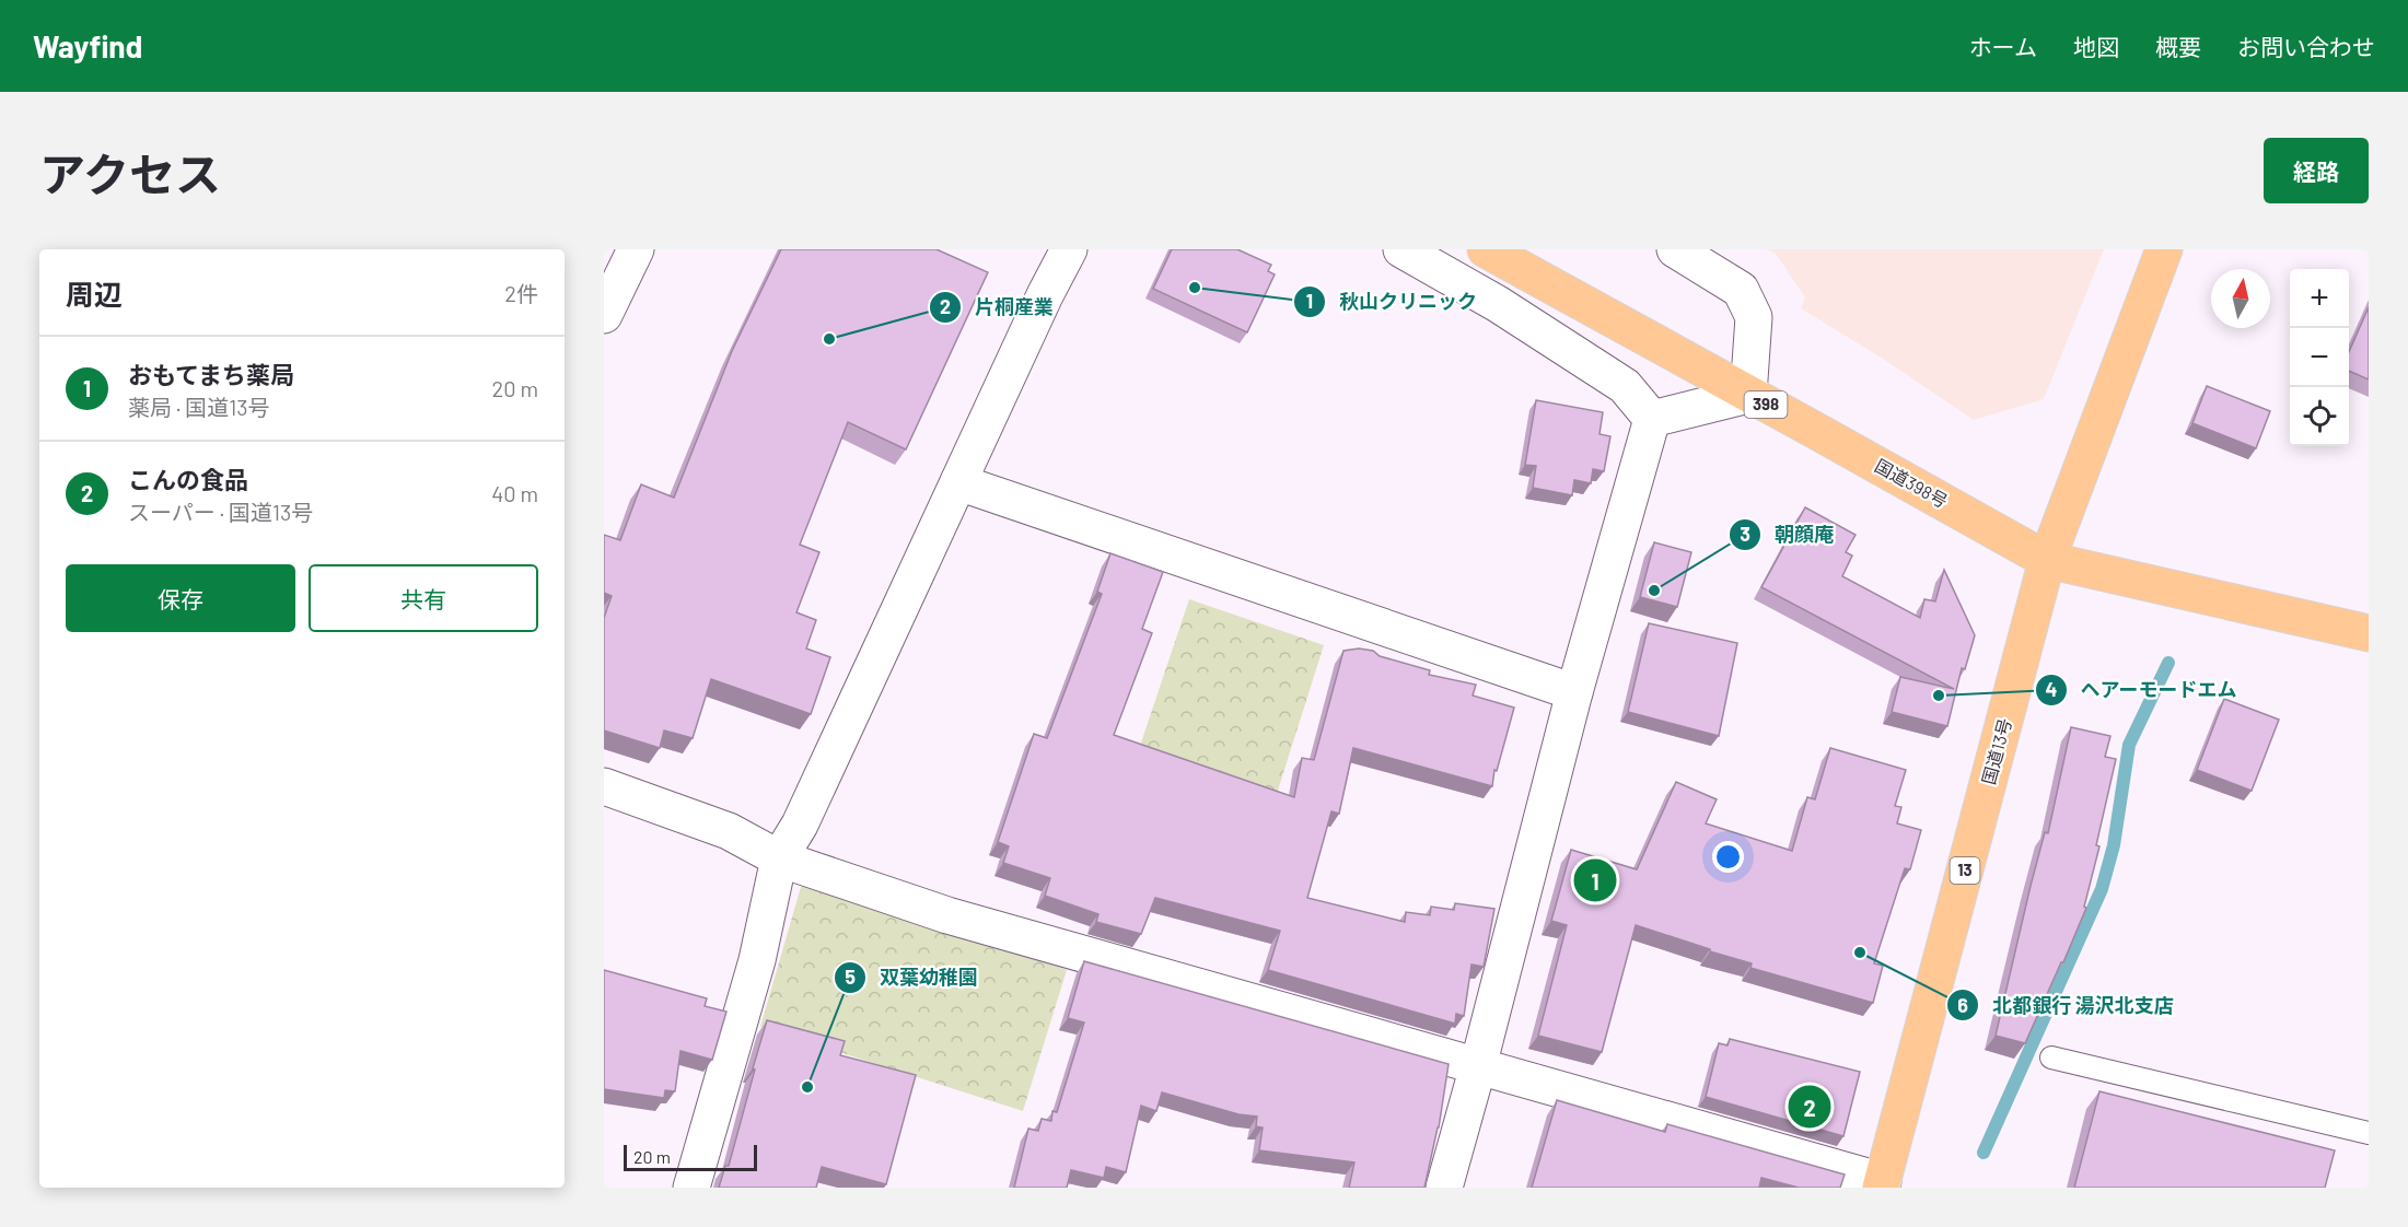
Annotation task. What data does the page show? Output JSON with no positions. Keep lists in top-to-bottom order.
{
  "streets": {
    "highway": [
      "398",
      "国道398号",
      "国道13号",
      "13"
    ]
  },
  "crossings": [
    ["国道398号", "国道13号"]
  ],
  "places": [
    "秋山クリニック",
    "片桐産業",
    "朝顔庵",
    "ヘアーモードエム",
    "北都銀行 湯沢北支店",
    "双葉幼稚園"
  ],
  "scale_bar": "20 m",
  "north": "top",
  "page": {
    "header": "Wayfind",
    "nav": [
      "ホーム",
      "地図",
      "概要",
      "お問い合わせ"
    ],
    "title": "アクセス",
    "buttons": [
      "経路",
      ["保存", "共有"]
    ],
    "heading": ["周辺", "2件"],
    "map_buttons": ["+", "−"],
    "list": [
      {
        "mark": "1",
        "name": "おもてまち薬局",
        "note": "薬局 · 国道13号",
        "value": "20 m"
      },
      {
        "mark": "2",
        "name": "こんの食品",
        "note": "スーパー · 国道13号",
        "value": "40 m"
      }
    ],
    "pins": ["1", "2"],
    "scale": "20 m"
  }
}
